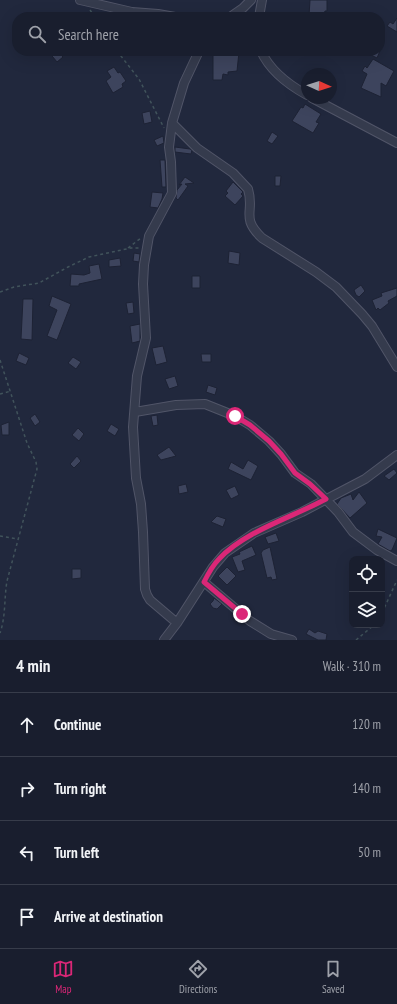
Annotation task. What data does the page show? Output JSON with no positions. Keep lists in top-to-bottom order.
{
  "north": "right",
  "page": {
    "search": "Search here",
    "heading": ["4 min", "Walk · 310 m"],
    "list": [
      ["Continue", "120 m"],
      ["Turn right", "140 m"],
      ["Turn left", "50 m"],
      "Arrive at destination"
    ],
    "nav": ["Map", "Directions", "Saved"]
  }
}
